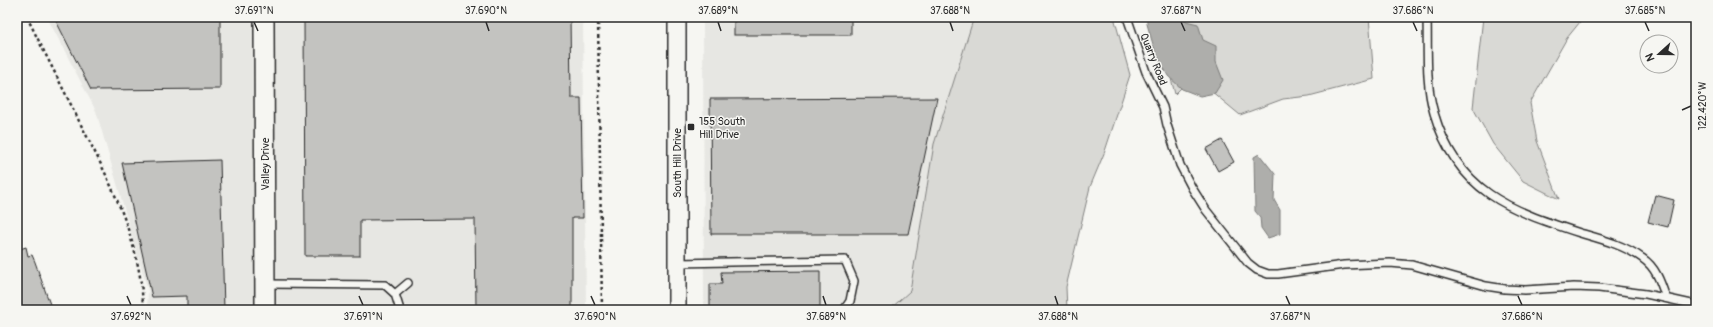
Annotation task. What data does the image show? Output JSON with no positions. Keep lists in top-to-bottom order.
{
  "streets": {
    "main road": ["Valley Drive"],
    "street": ["South Hill Drive"],
    "lane": ["Quarry Road"]
  },
  "places": {
    "transit": ["155 South Hill Drive"]
  },
  "north": "left",
  "coordinates": [
    "37.691°N",
    "37.690°N",
    "37.689°N",
    "37.688°N",
    "37.687°N",
    "37.686°N",
    "37.685°N",
    "122.420°W",
    "37.692°N"
  ]
}
